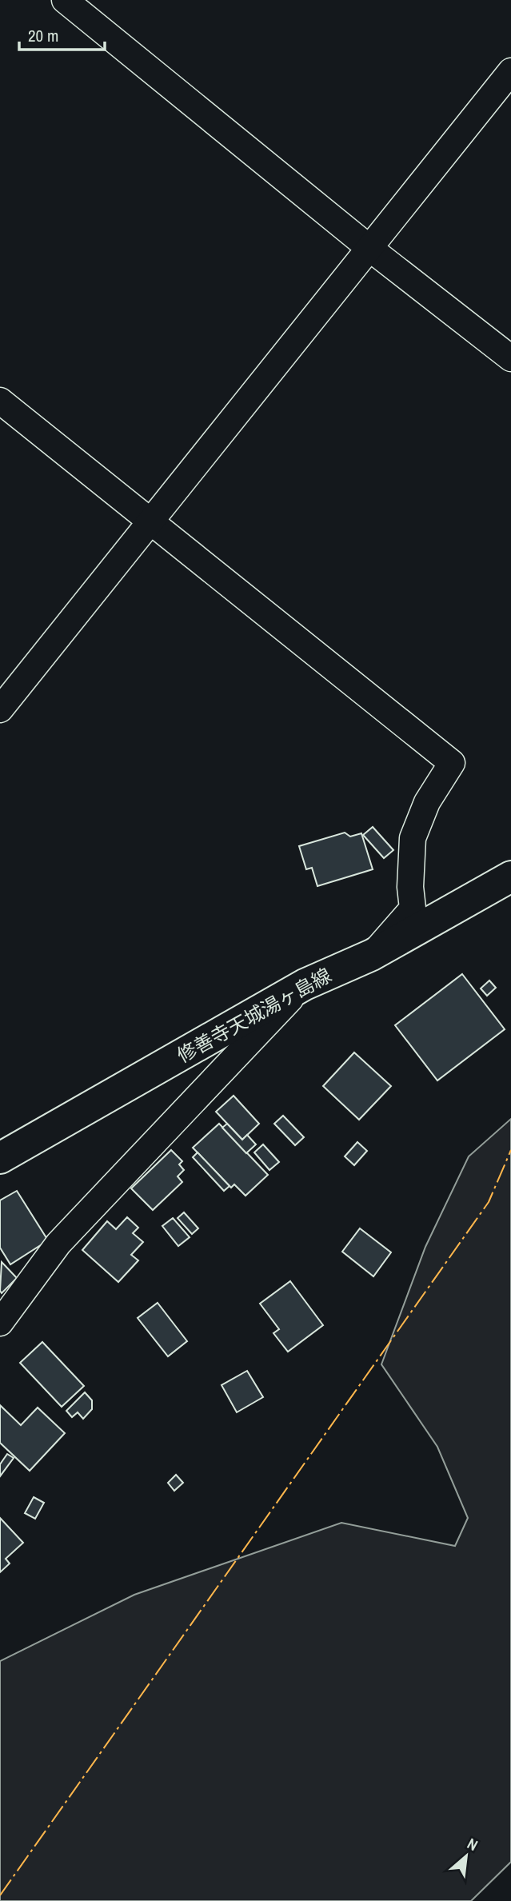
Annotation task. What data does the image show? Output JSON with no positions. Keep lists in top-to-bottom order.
{
  "streets": {
    "main road": ["修善寺天城湯ヶ島線"]
  },
  "scale_bar": "20 m",
  "north": "top right"
}
